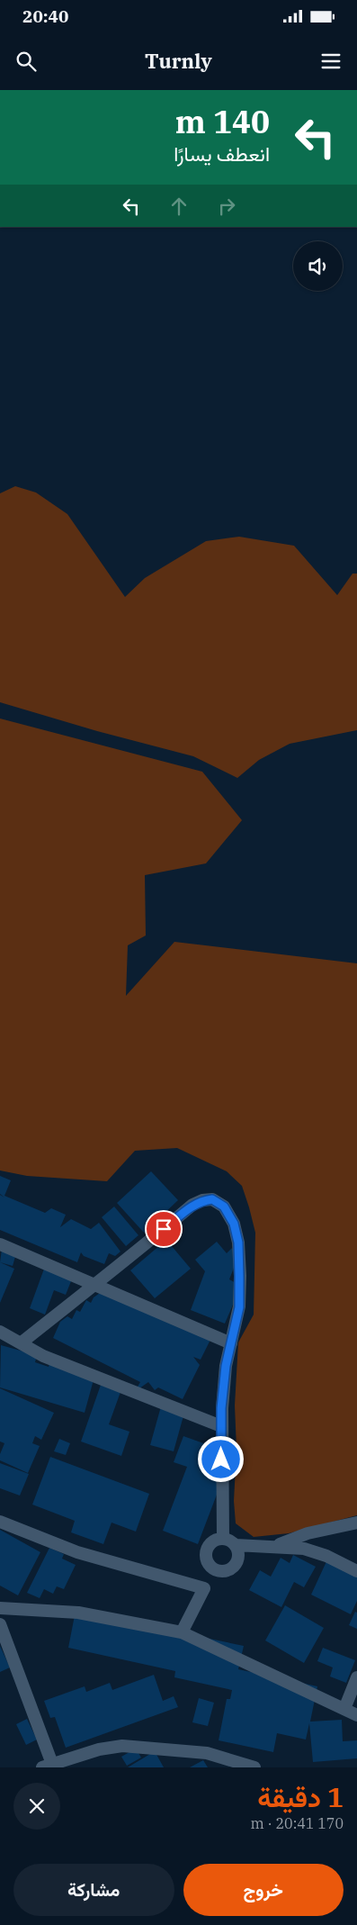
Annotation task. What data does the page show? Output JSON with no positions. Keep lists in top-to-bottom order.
{
  "page": {
    "status": "20:40",
    "header": "Turnly",
    "turn": ["140 m", "انعطف يسارًا"],
    "heading": ["1 دقيقة", "170 m · 20:41"],
    "buttons": ["خروج", "مشاركة"]
  }
}
